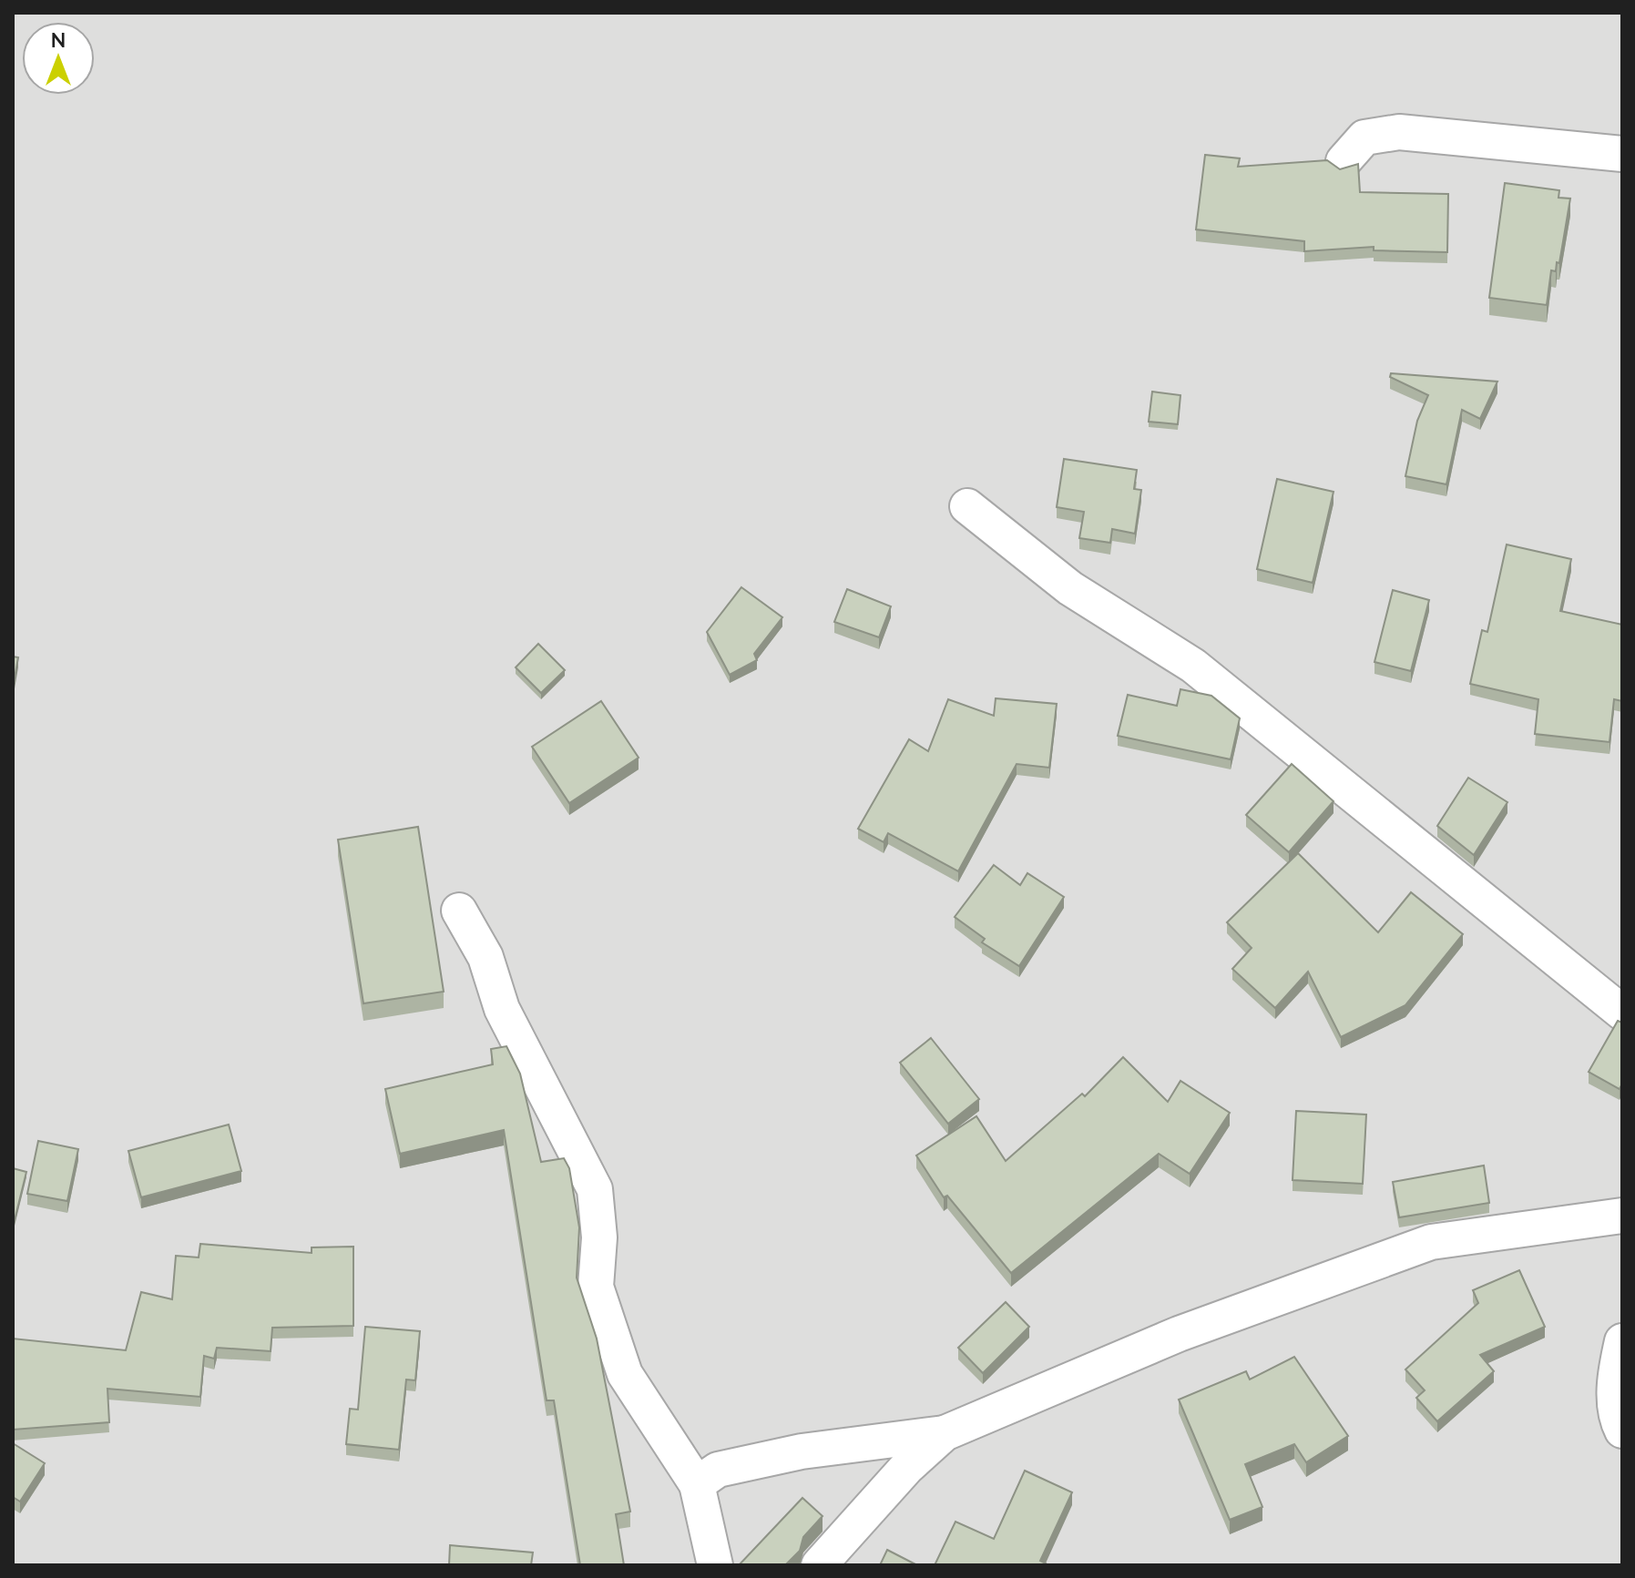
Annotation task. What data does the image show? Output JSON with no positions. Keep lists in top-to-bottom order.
{
  "north": "top"
}
